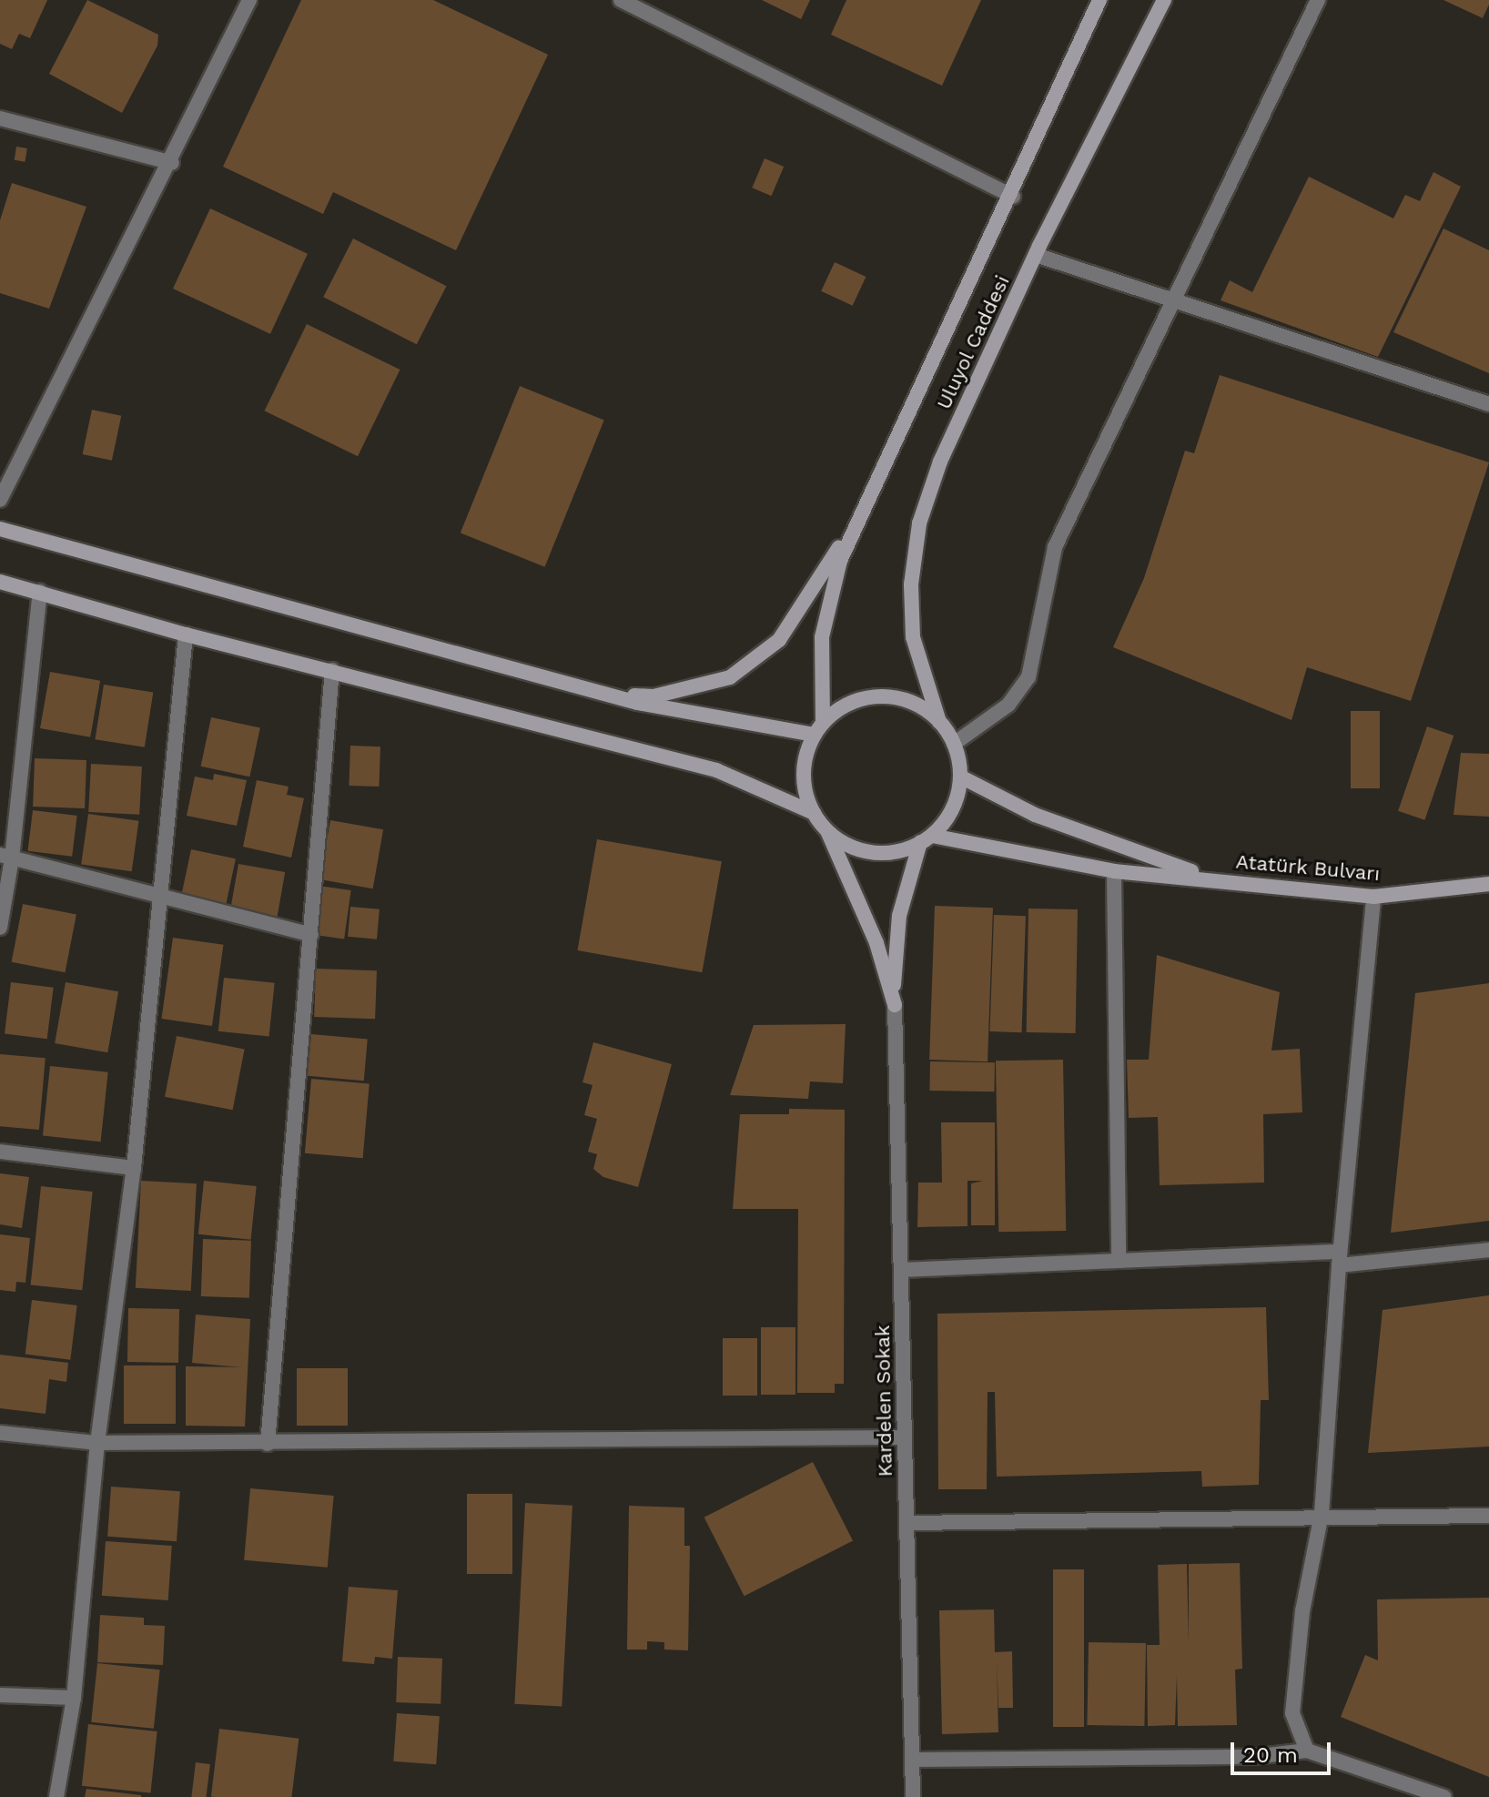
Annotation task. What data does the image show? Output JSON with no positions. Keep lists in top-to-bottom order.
{
  "streets": {
    "main road": ["Uluyol Caddesi", "Atatürk Bulvarı"],
    "street": ["Kardelen Sokak"]
  },
  "scale_bar": "20 m"
}
